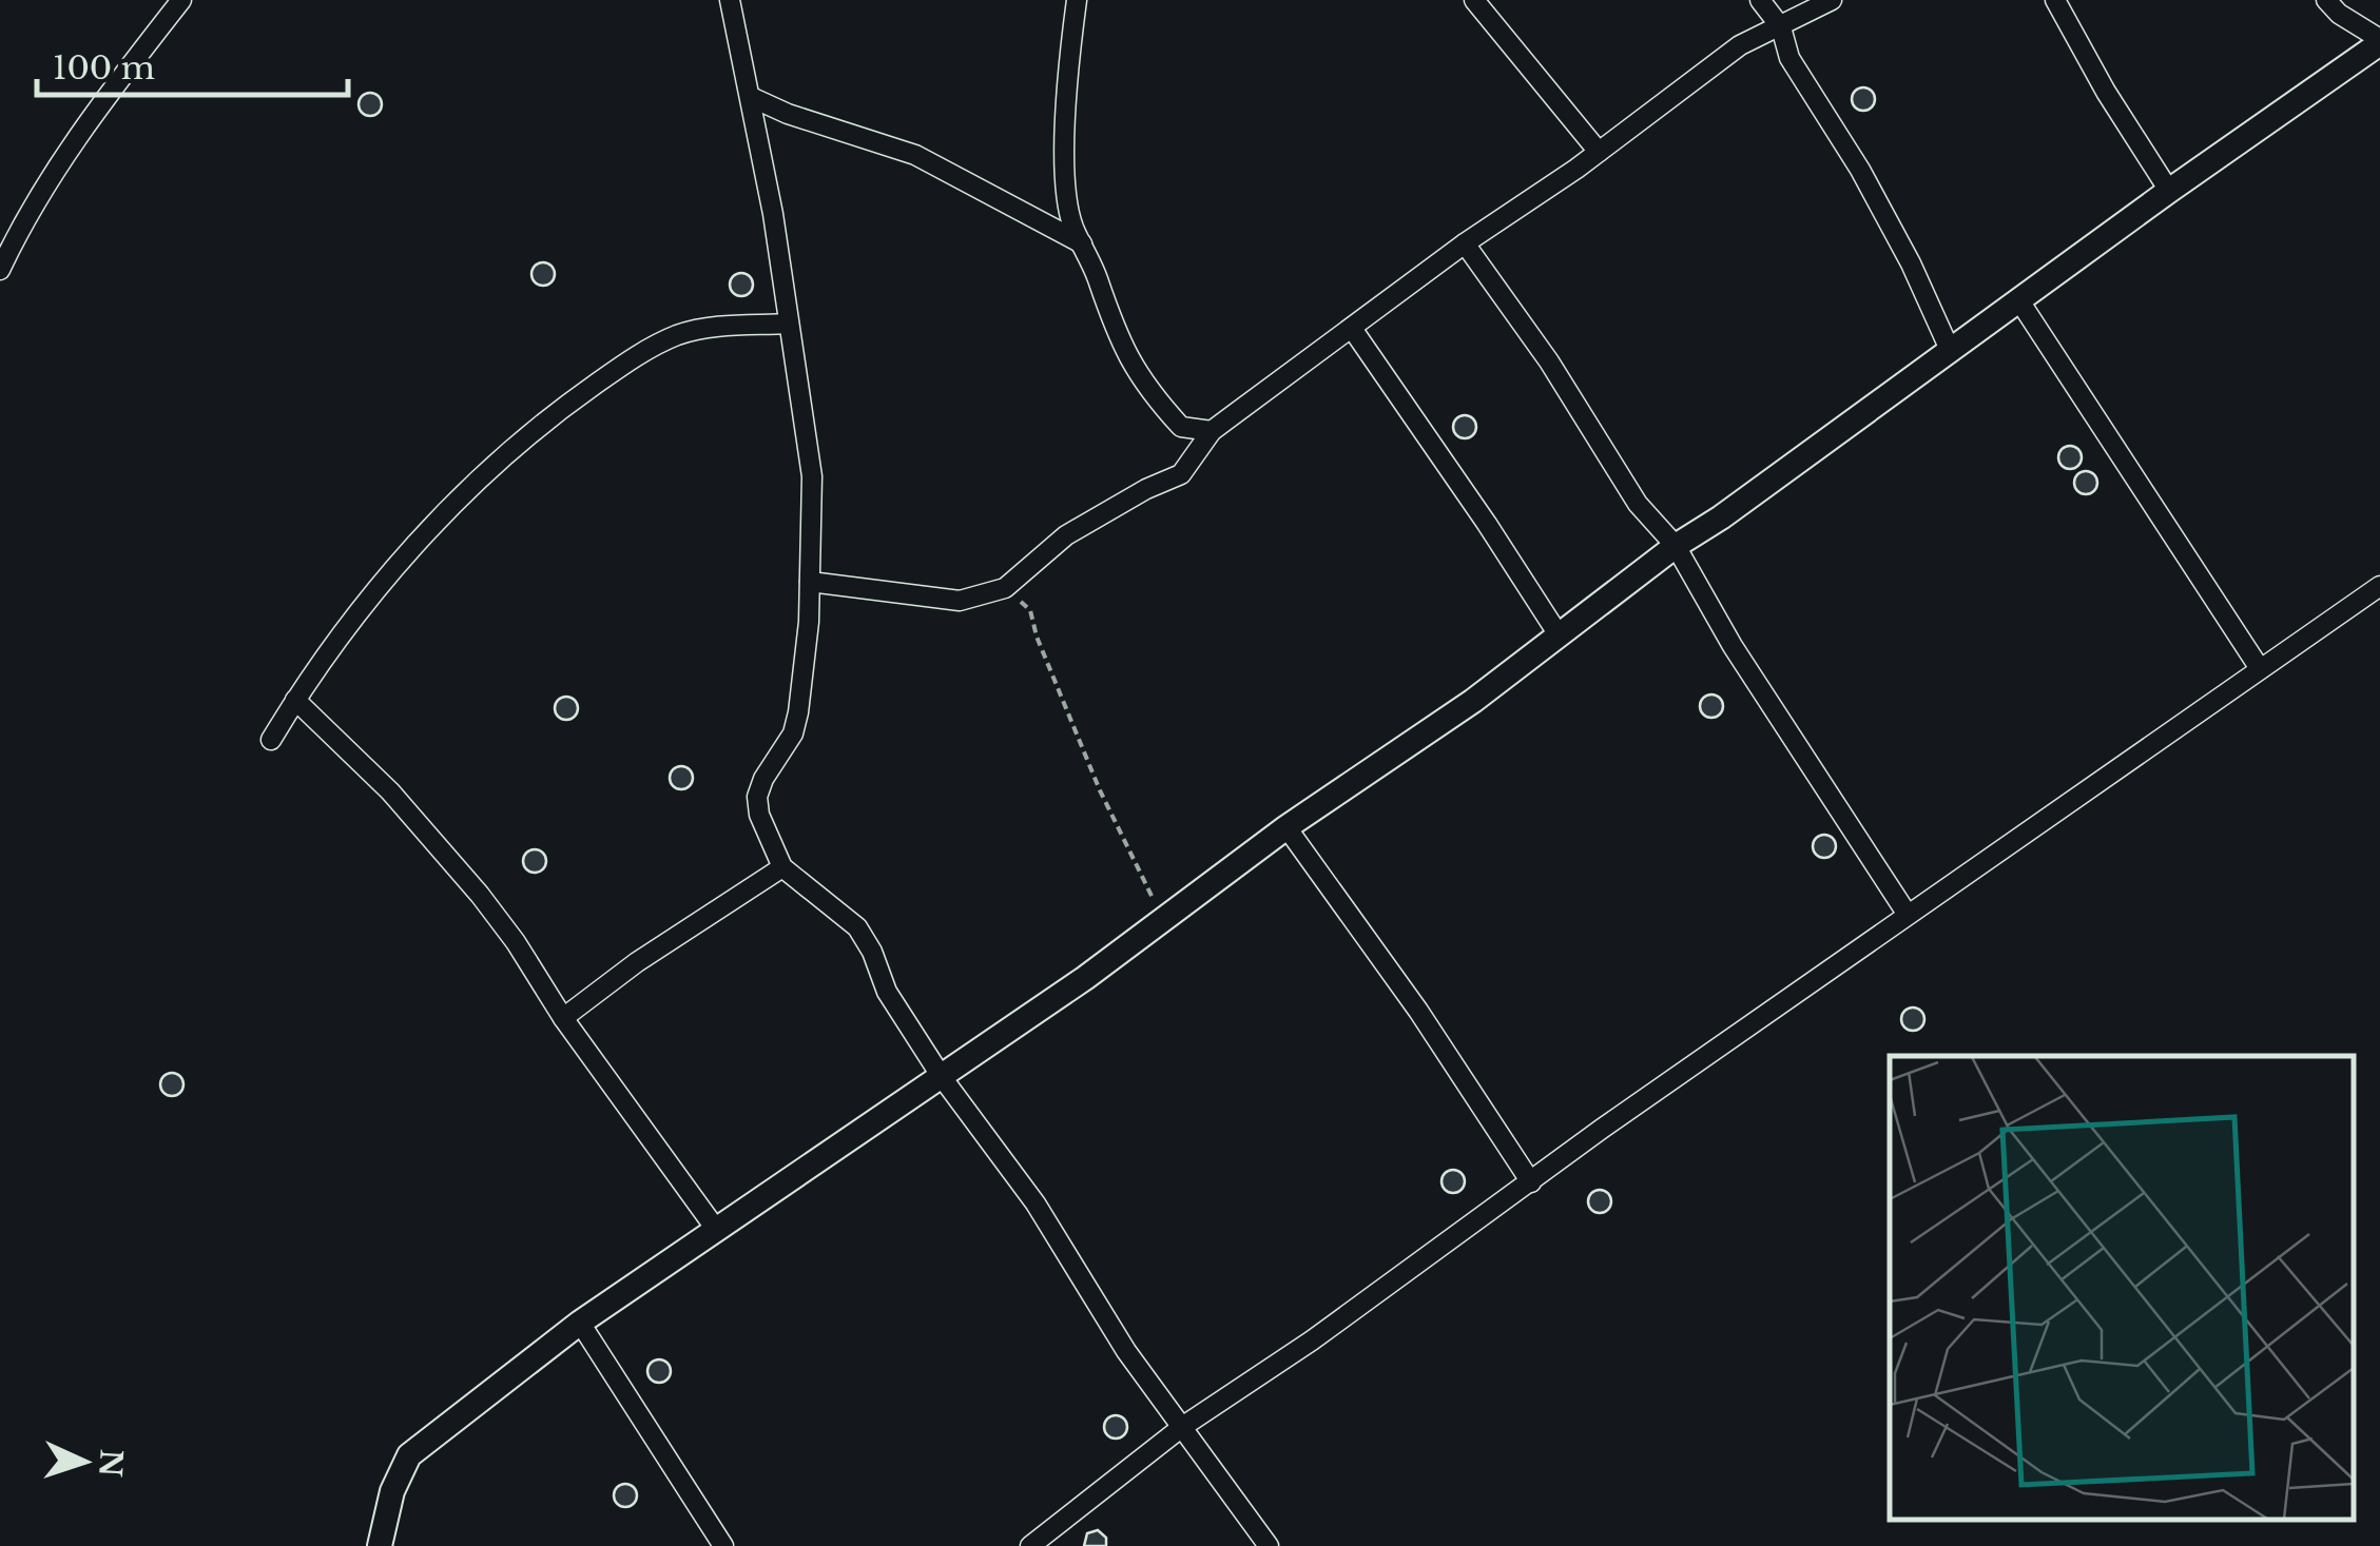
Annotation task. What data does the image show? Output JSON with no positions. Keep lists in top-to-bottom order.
{
  "scale_bar": "100 m",
  "north": "right"
}
